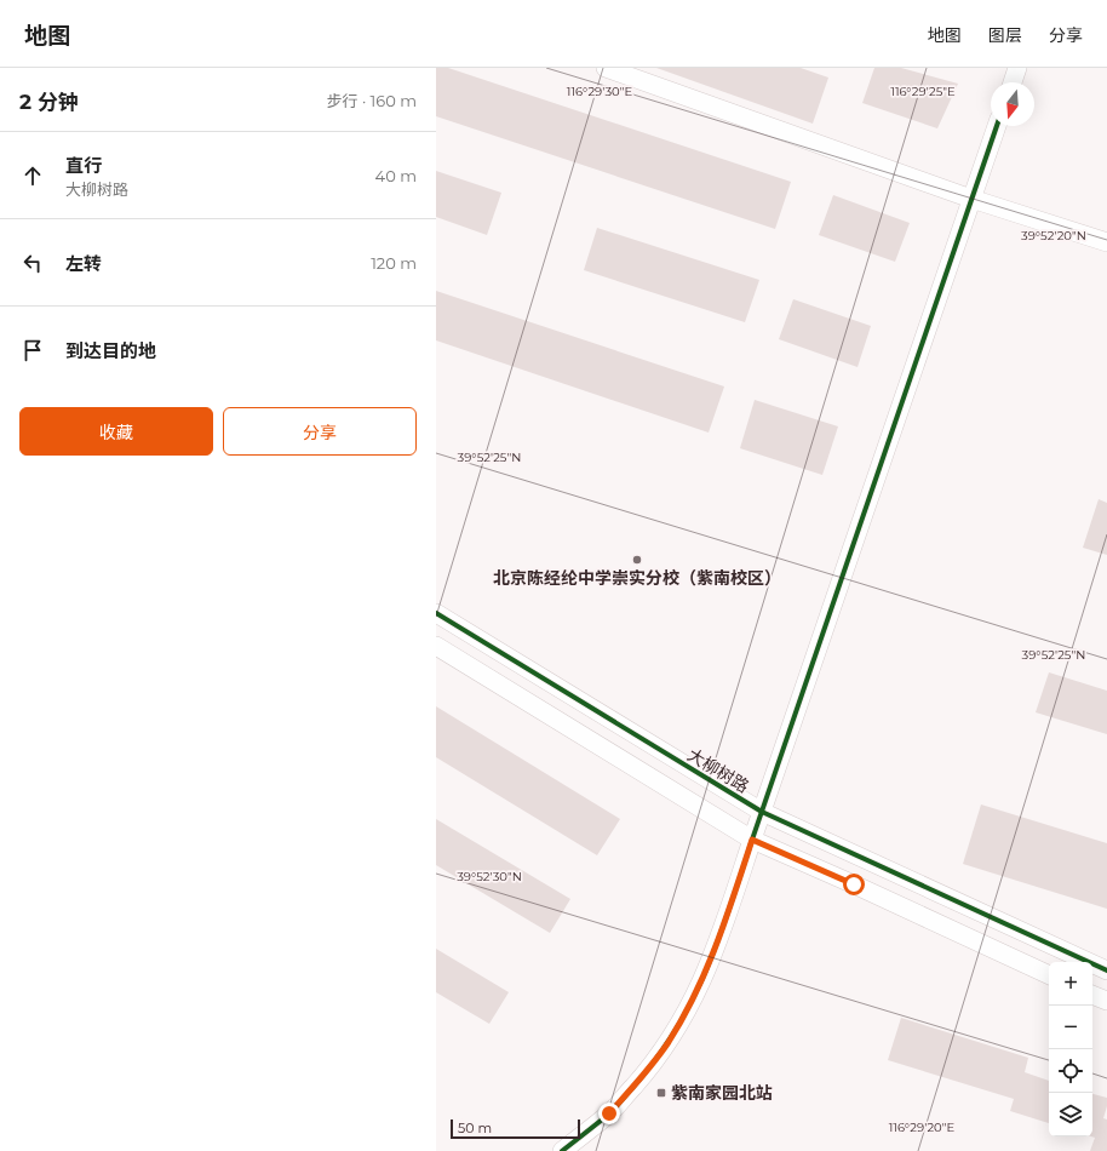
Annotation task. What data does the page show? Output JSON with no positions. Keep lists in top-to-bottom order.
{
  "streets": {
    "street": ["大柳树路"]
  },
  "places": {
    "other": ["北京陈经纶中学崇实分校（紫南校区）"],
    "transit": ["紫南家园北站"]
  },
  "scale_bar": "50 m",
  "north": "bottom",
  "page": {
    "header": "地图",
    "nav": ["地图", "图层", "分享"],
    "heading": ["2 分钟", "步行 · 160 m"],
    "list": [
      ["直行", "大柳树路", "40 m"],
      ["左转", "120 m"],
      "到达目的地"
    ],
    "buttons": ["收藏", "分享"],
    "map_buttons": ["+", "−"],
    "scale": "50 m"
  },
  "coordinates": [
    "116°29'30\"E",
    "116°29'25\"E",
    "39°52'20\"N",
    "39°52'25\"N",
    "39°52'30\"N",
    "116°29'20\"E"
  ]
}
